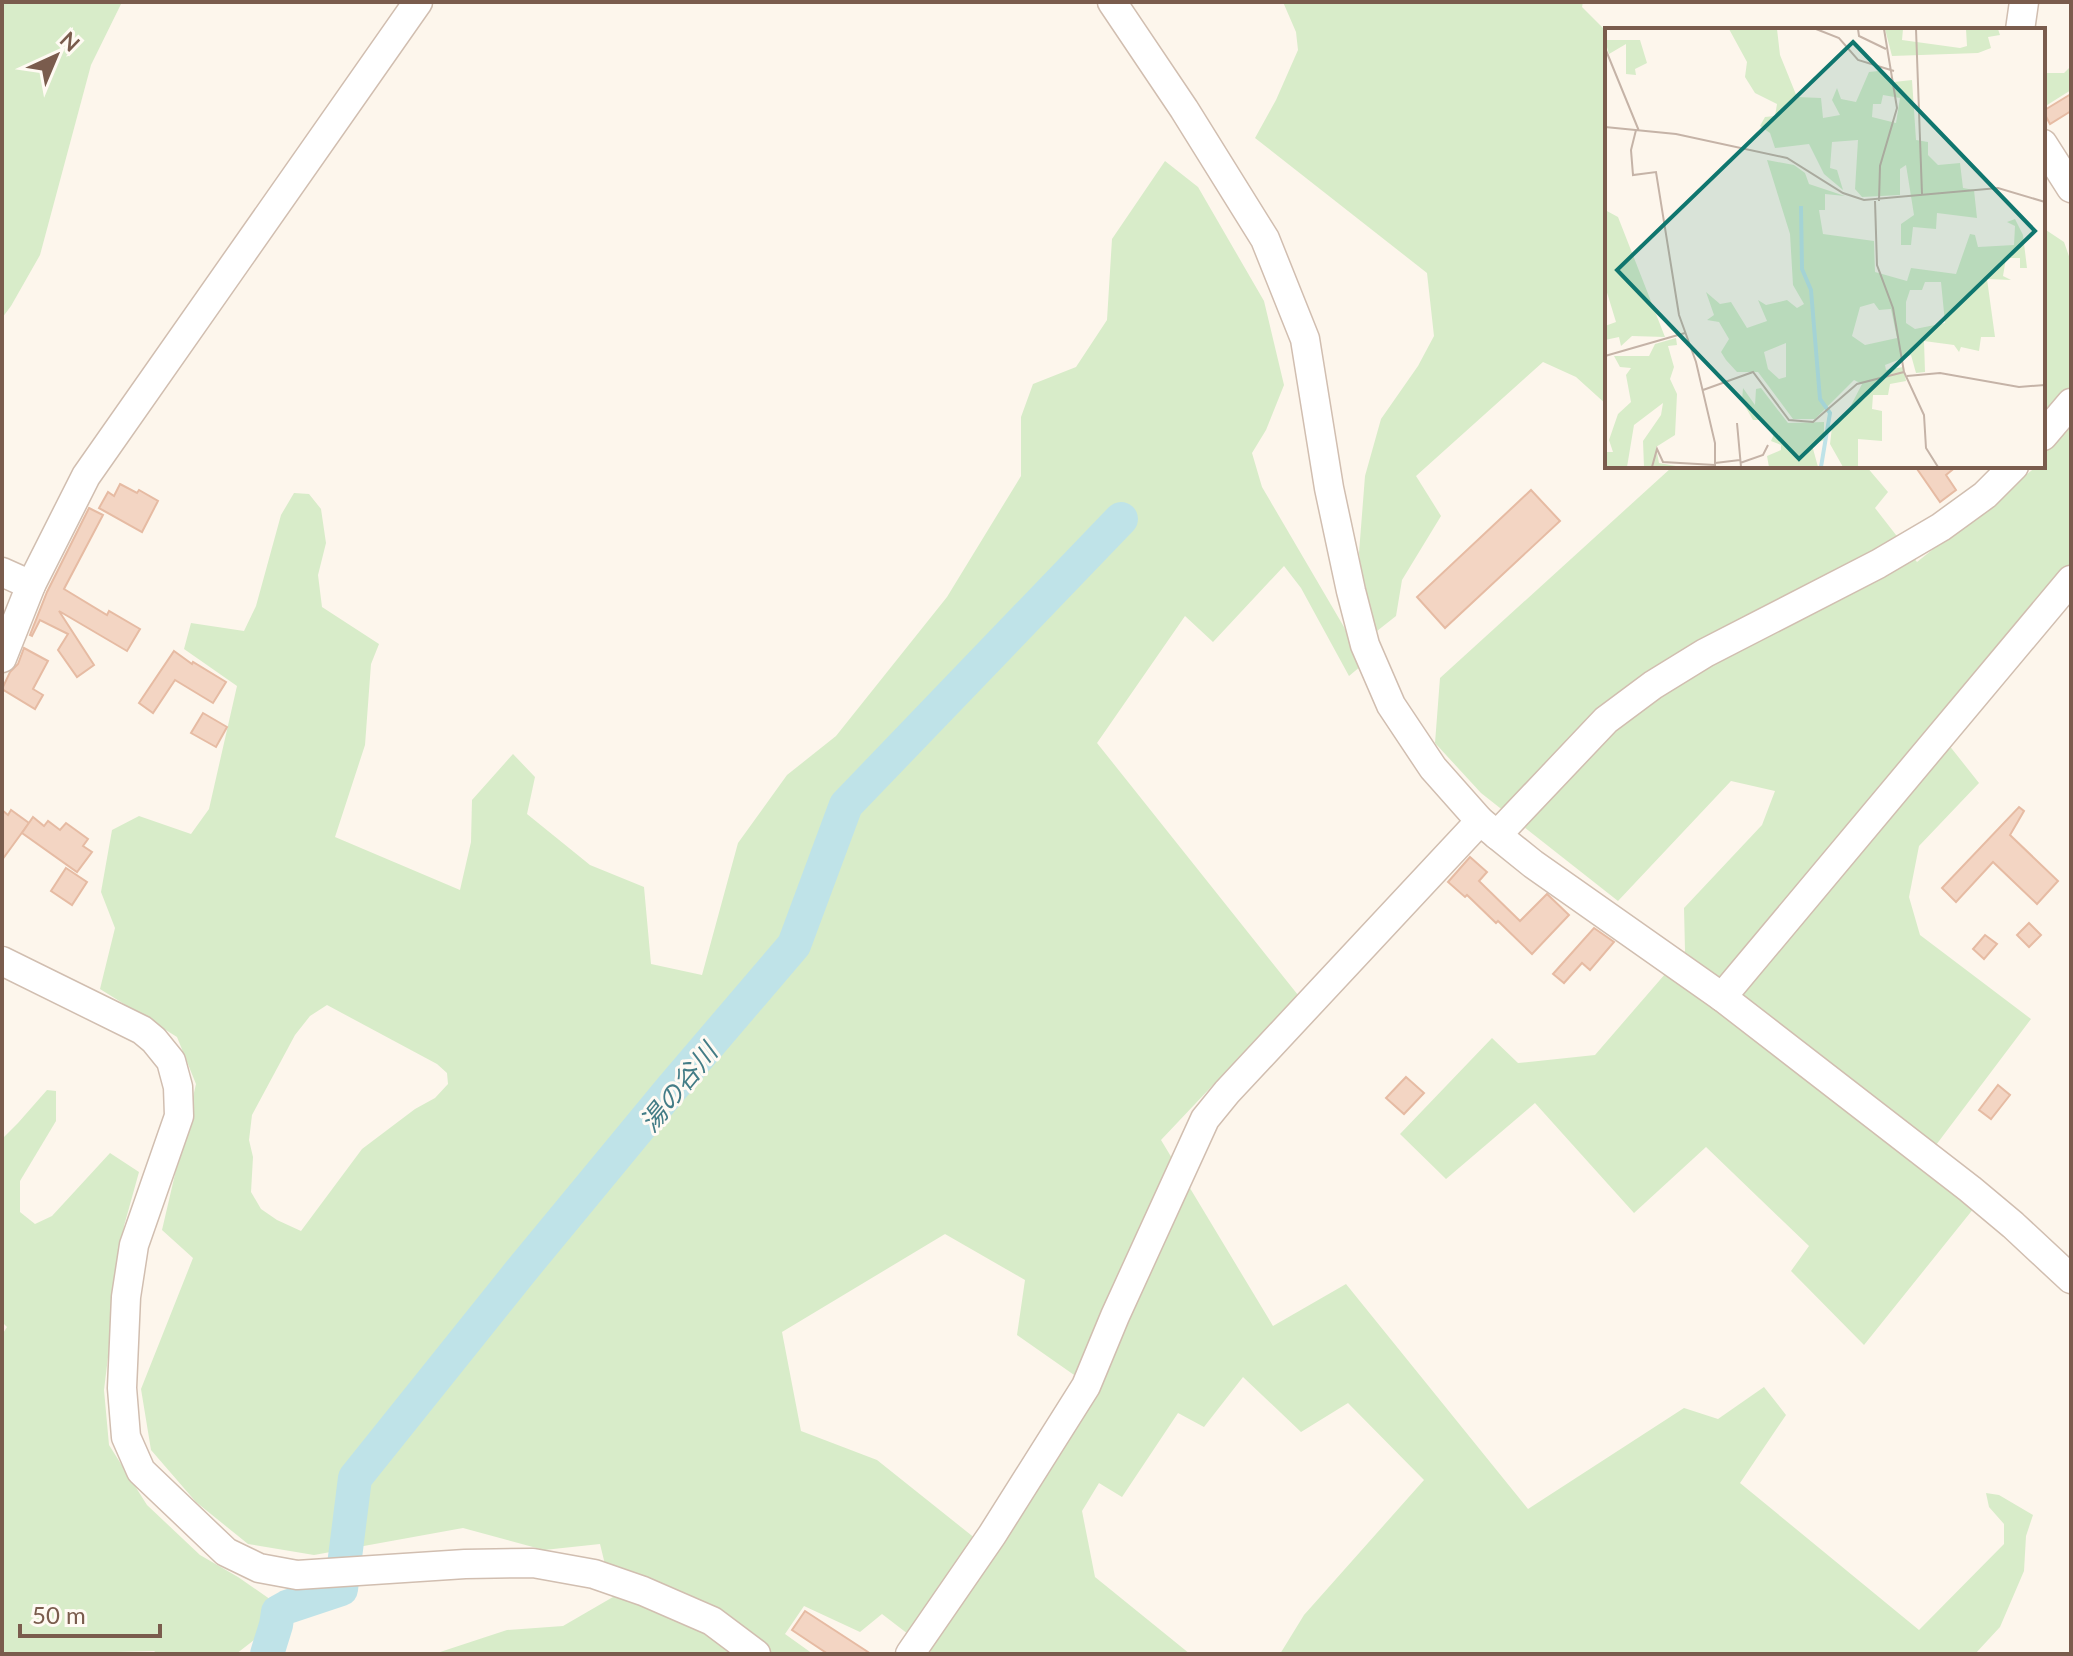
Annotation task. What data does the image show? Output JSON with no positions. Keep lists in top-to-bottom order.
{
  "water": ["湯の谷川"],
  "scale_bar": "50 m",
  "north": "top right"
}
